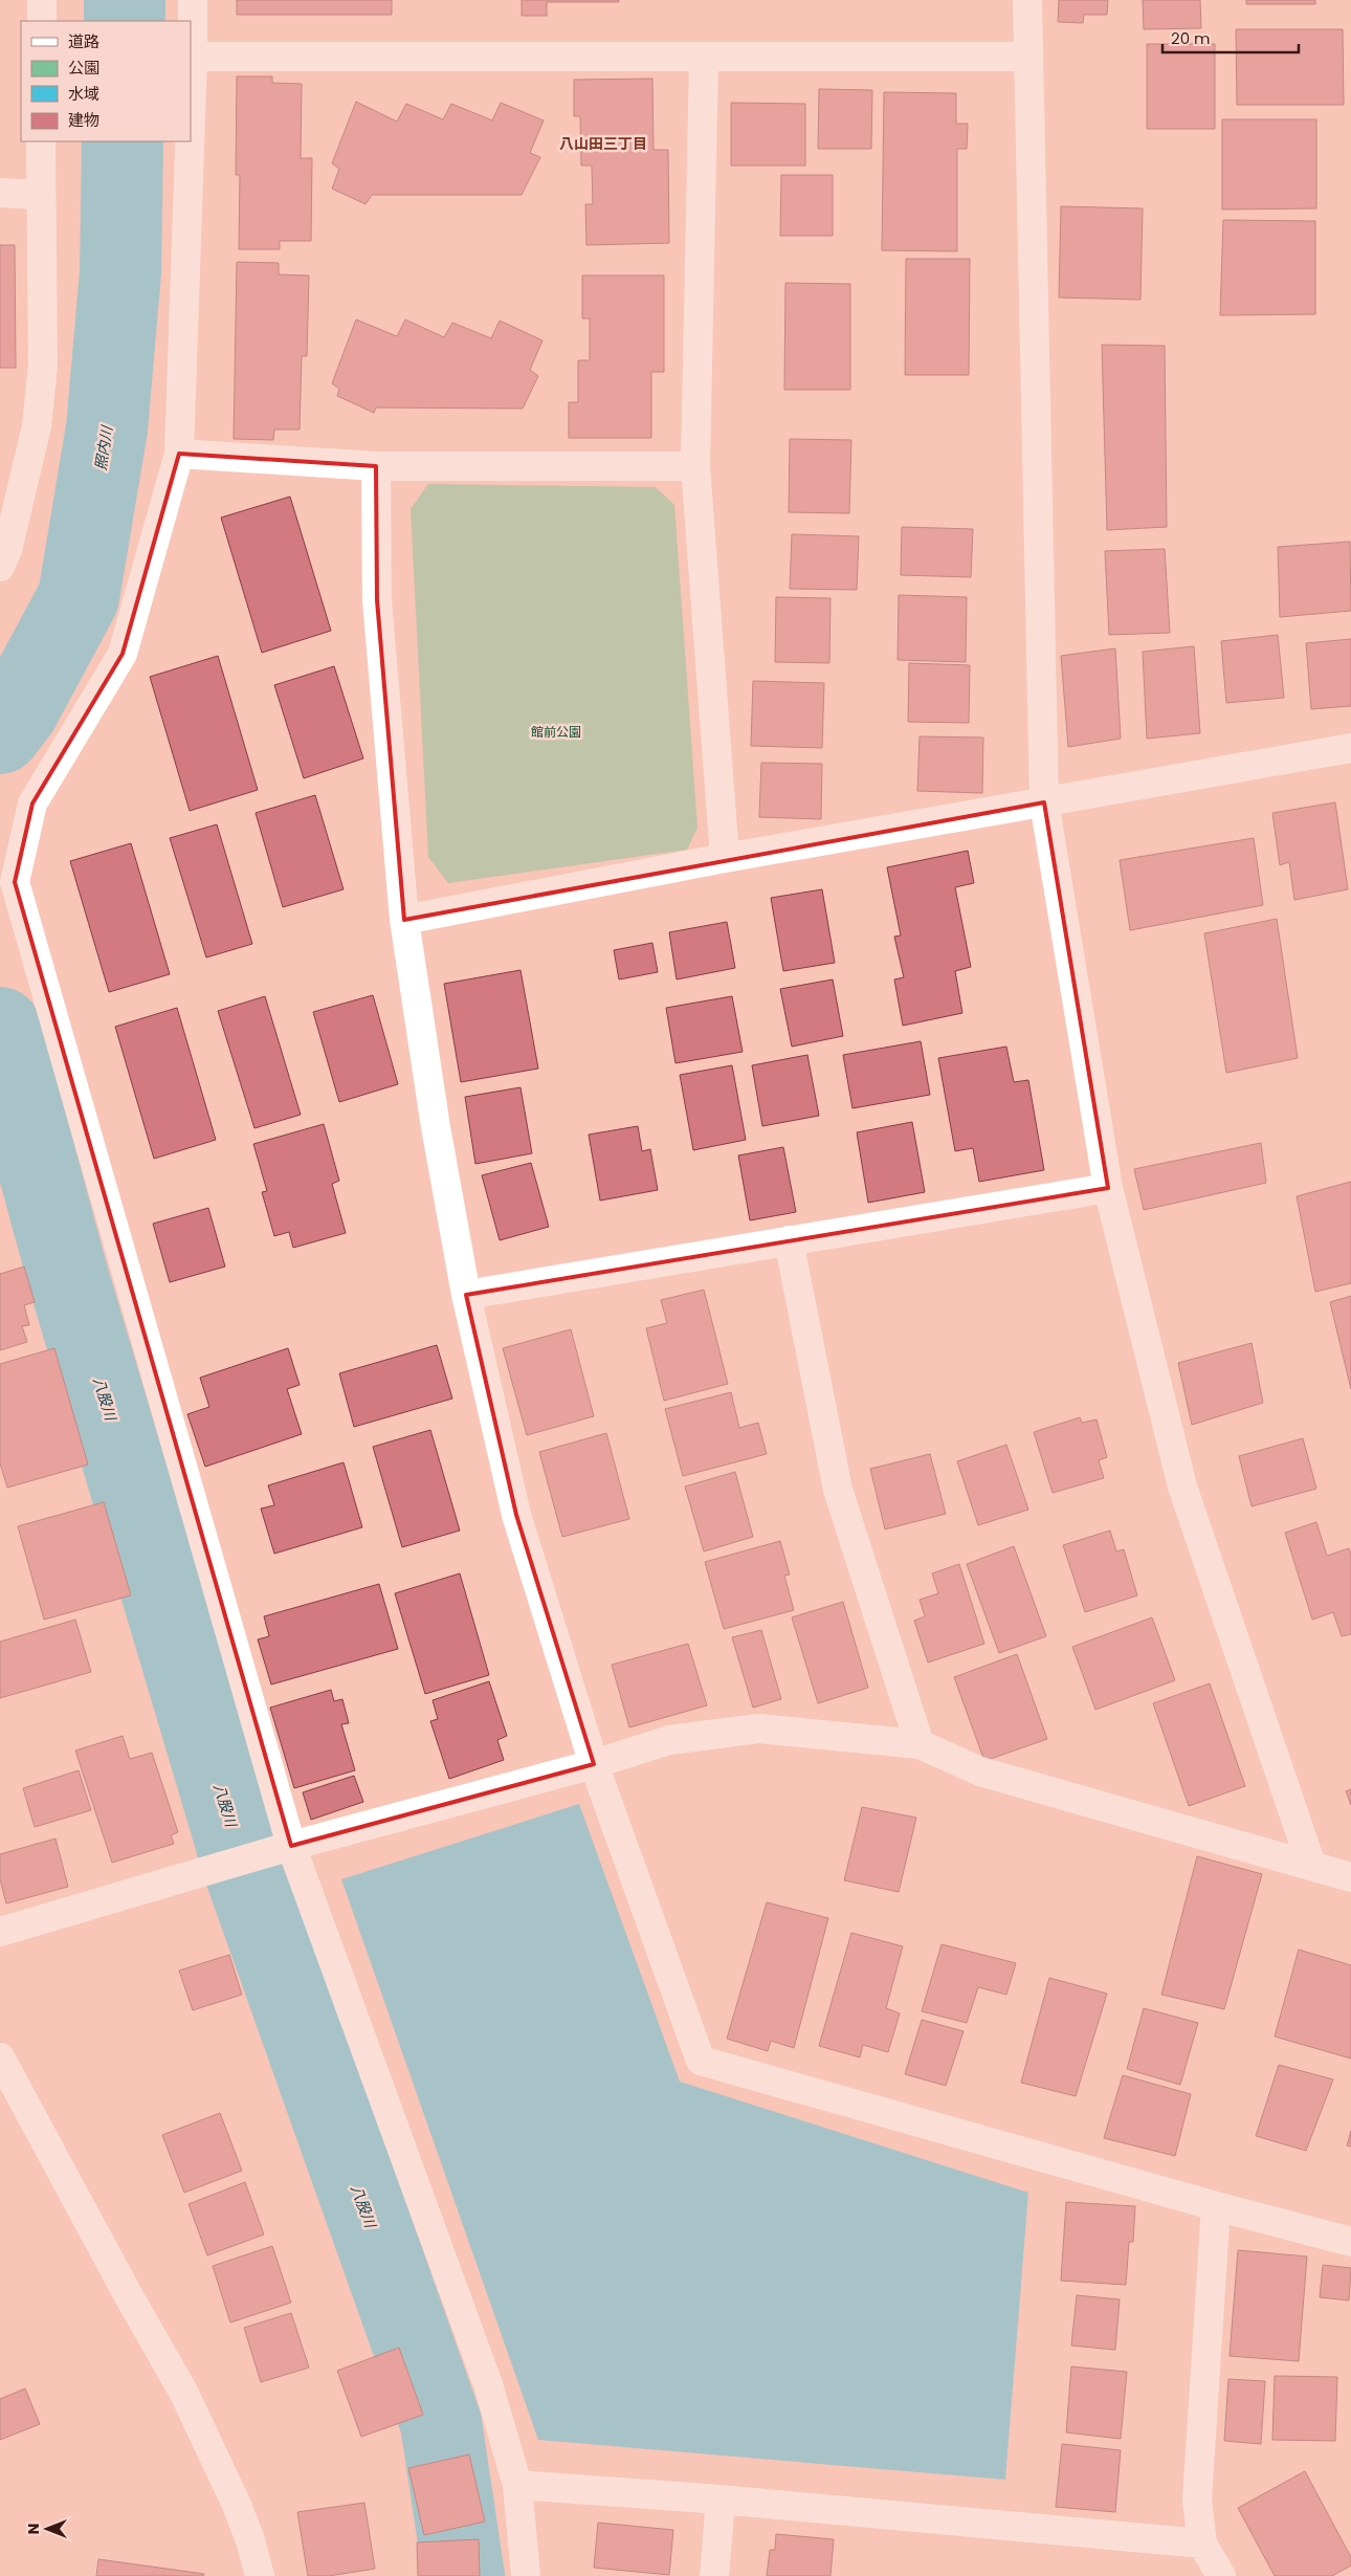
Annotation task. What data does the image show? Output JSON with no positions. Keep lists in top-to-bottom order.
{
  "districts": ["八山田三丁目"],
  "water": ["照内川", "八股川"],
  "parks": ["館前公園"],
  "legend": [
    "道路",
    "公園",
    "水域",
    "建物"
  ],
  "scale_bar": "20 m",
  "north": "left"
}
